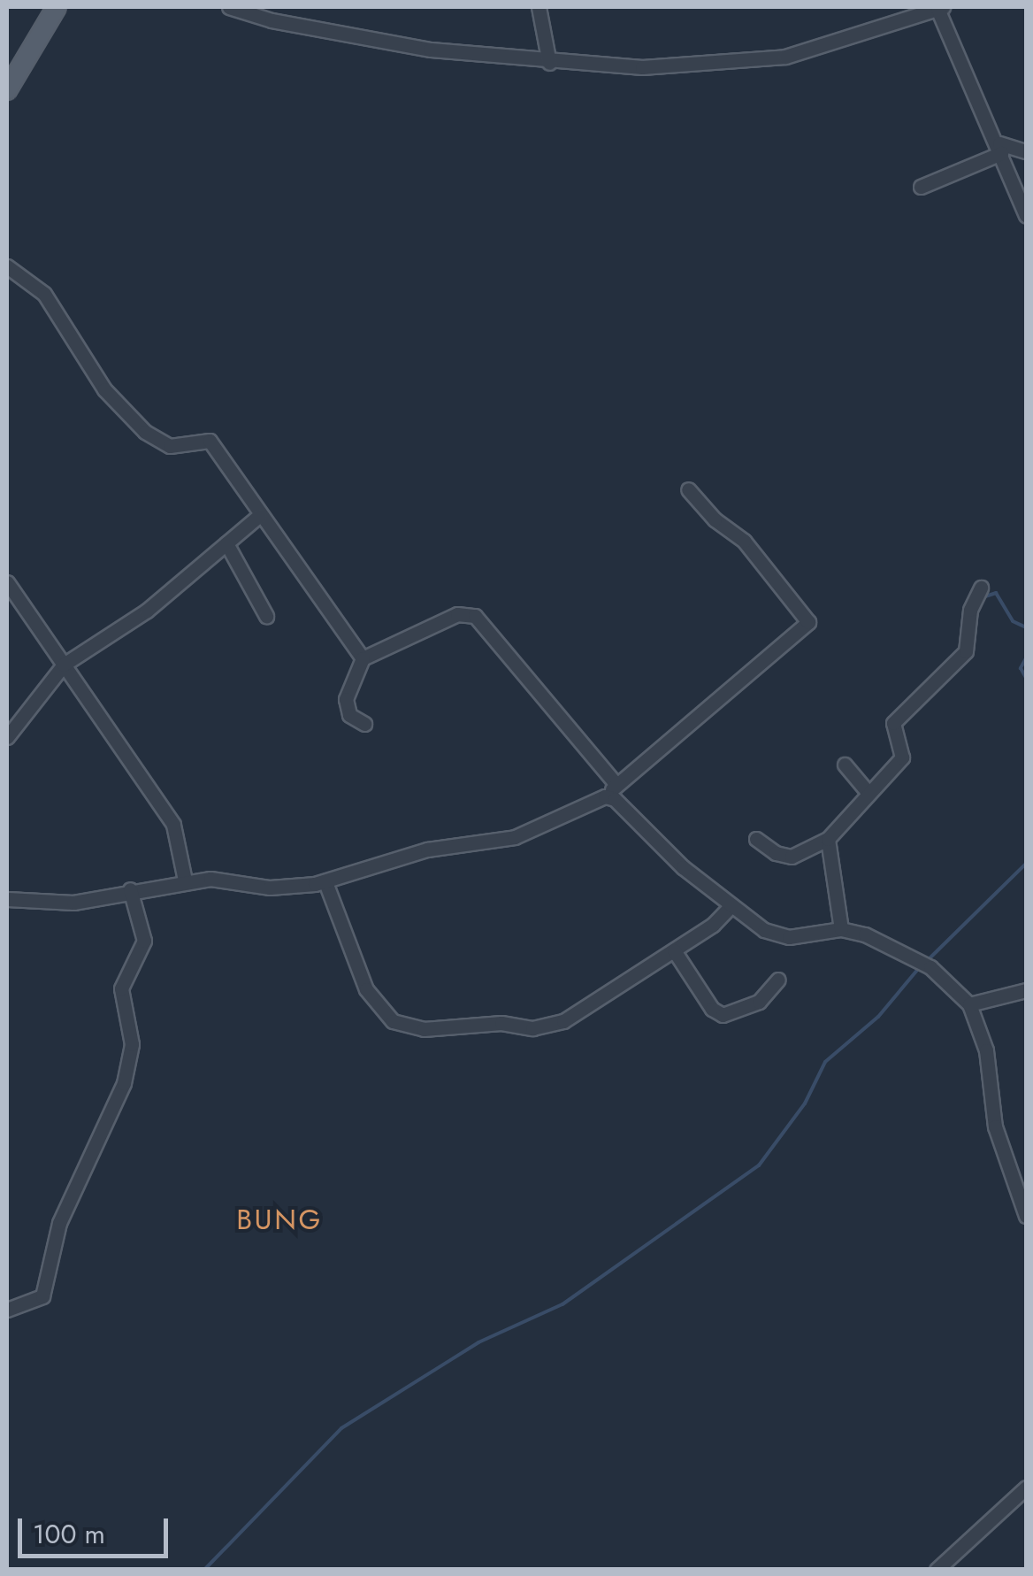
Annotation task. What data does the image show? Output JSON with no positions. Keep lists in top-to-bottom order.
{
  "districts": ["BUNG"],
  "scale_bar": "100 m"
}
